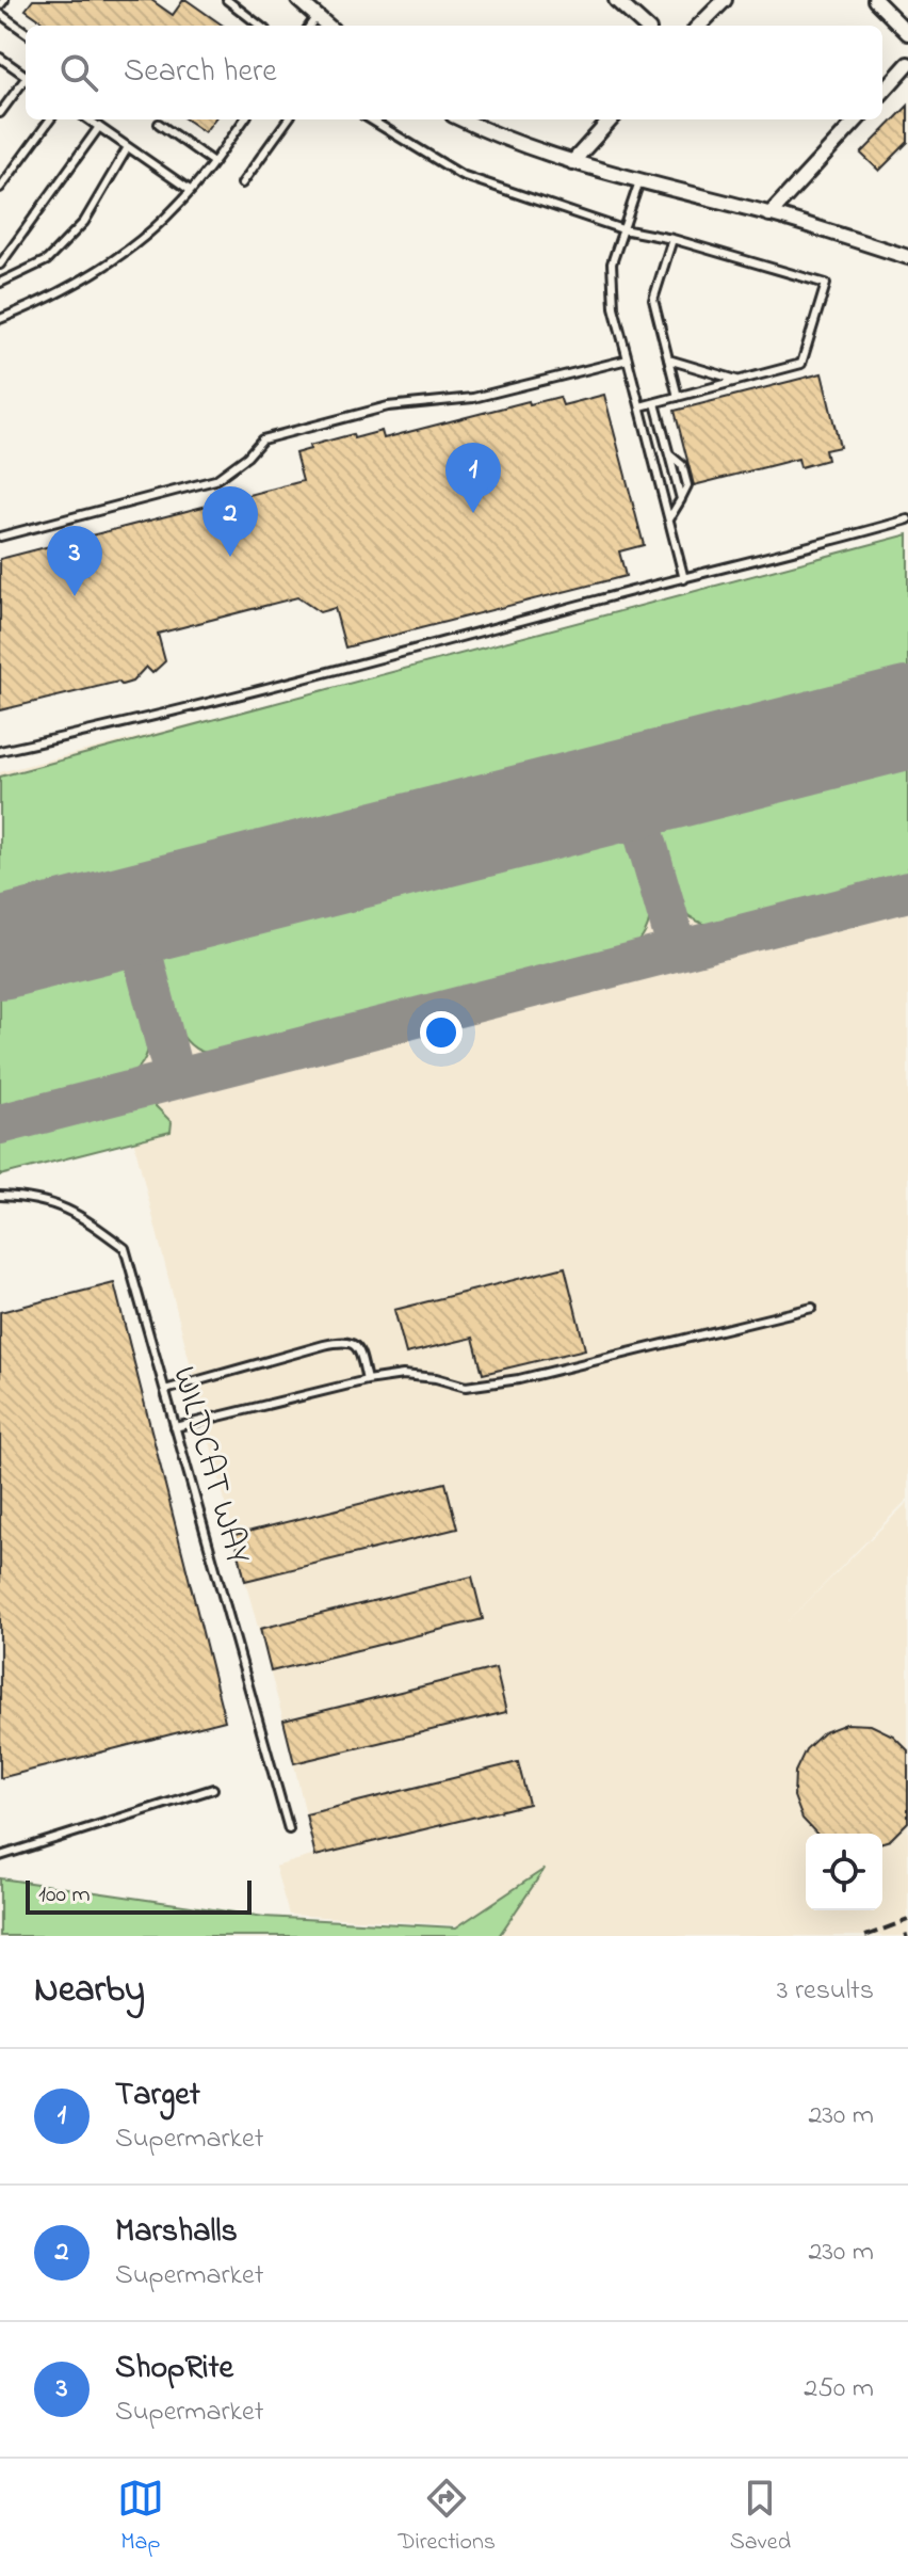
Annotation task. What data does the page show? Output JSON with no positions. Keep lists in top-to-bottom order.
{
  "streets": {
    "lane": ["WILDCAT WAY"]
  },
  "scale_bar": "100 m",
  "page": {
    "search": "Search here",
    "pins": ["1", "2", "3"],
    "scale": "100 m",
    "heading": ["Nearby", "3 results"],
    "list": [
      {
        "mark": "1",
        "name": "Target",
        "note": "Supermarket",
        "value": "230 m"
      },
      {
        "mark": "2",
        "name": "Marshalls",
        "note": "Supermarket",
        "value": "230 m"
      },
      {
        "mark": "3",
        "name": "ShopRite",
        "note": "Supermarket",
        "value": "250 m"
      }
    ],
    "nav": ["Map", "Directions", "Saved"]
  }
}
